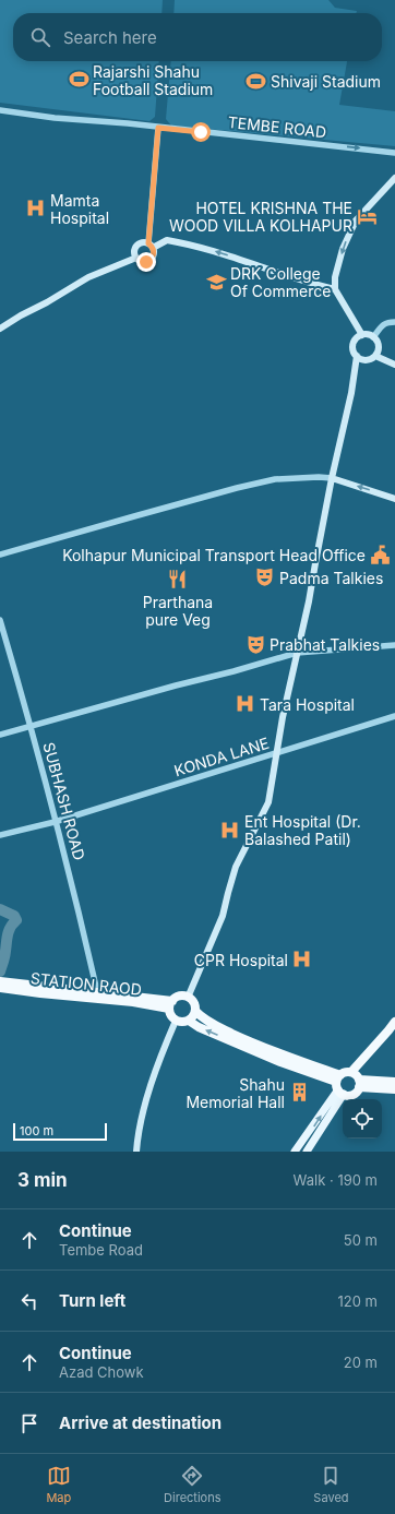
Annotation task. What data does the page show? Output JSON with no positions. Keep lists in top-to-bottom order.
{
  "streets": {
    "highway": ["STATION RAOD"],
    "street": ["TEMBE ROAD", "KONDA LANE", "SUBHASH ROAD"]
  },
  "crossings": [
    ["KONDA LANE", "SUBHASH ROAD"]
  ],
  "one_way": ["TEMBE ROAD"],
  "places": {
    "sports": ["Rajarshi Shahu Football Stadium", "Shivaji Stadium"],
    "hospital": [
      "Mamta Hospital",
      "Tara Hospital",
      "Ent Hospital (Dr. Balashed Patil)",
      "CPR Hospital"
    ],
    "hotel": ["HOTEL KRISHNA THE WOOD VILLA KOLHAPUR"],
    "school or university": ["DRK College Of Commerce"],
    "public building": ["Kolhapur Municipal Transport Head Office"],
    "theatre": ["Padma Talkies", "Prabhat Talkies"],
    "restaurant": ["Prarthana pure Veg"],
    "building": ["Shahu Memorial Hall"]
  },
  "scale_bar": "100 m",
  "page": {
    "search": "Search here",
    "scale": "100 m",
    "heading": ["3 min", "Walk · 190 m"],
    "list": [
      ["Continue", "Tembe Road", "50 m"],
      ["Turn left", "120 m"],
      ["Continue", "Azad Chowk", "20 m"],
      "Arrive at destination"
    ],
    "nav": ["Map", "Directions", "Saved"]
  }
}
